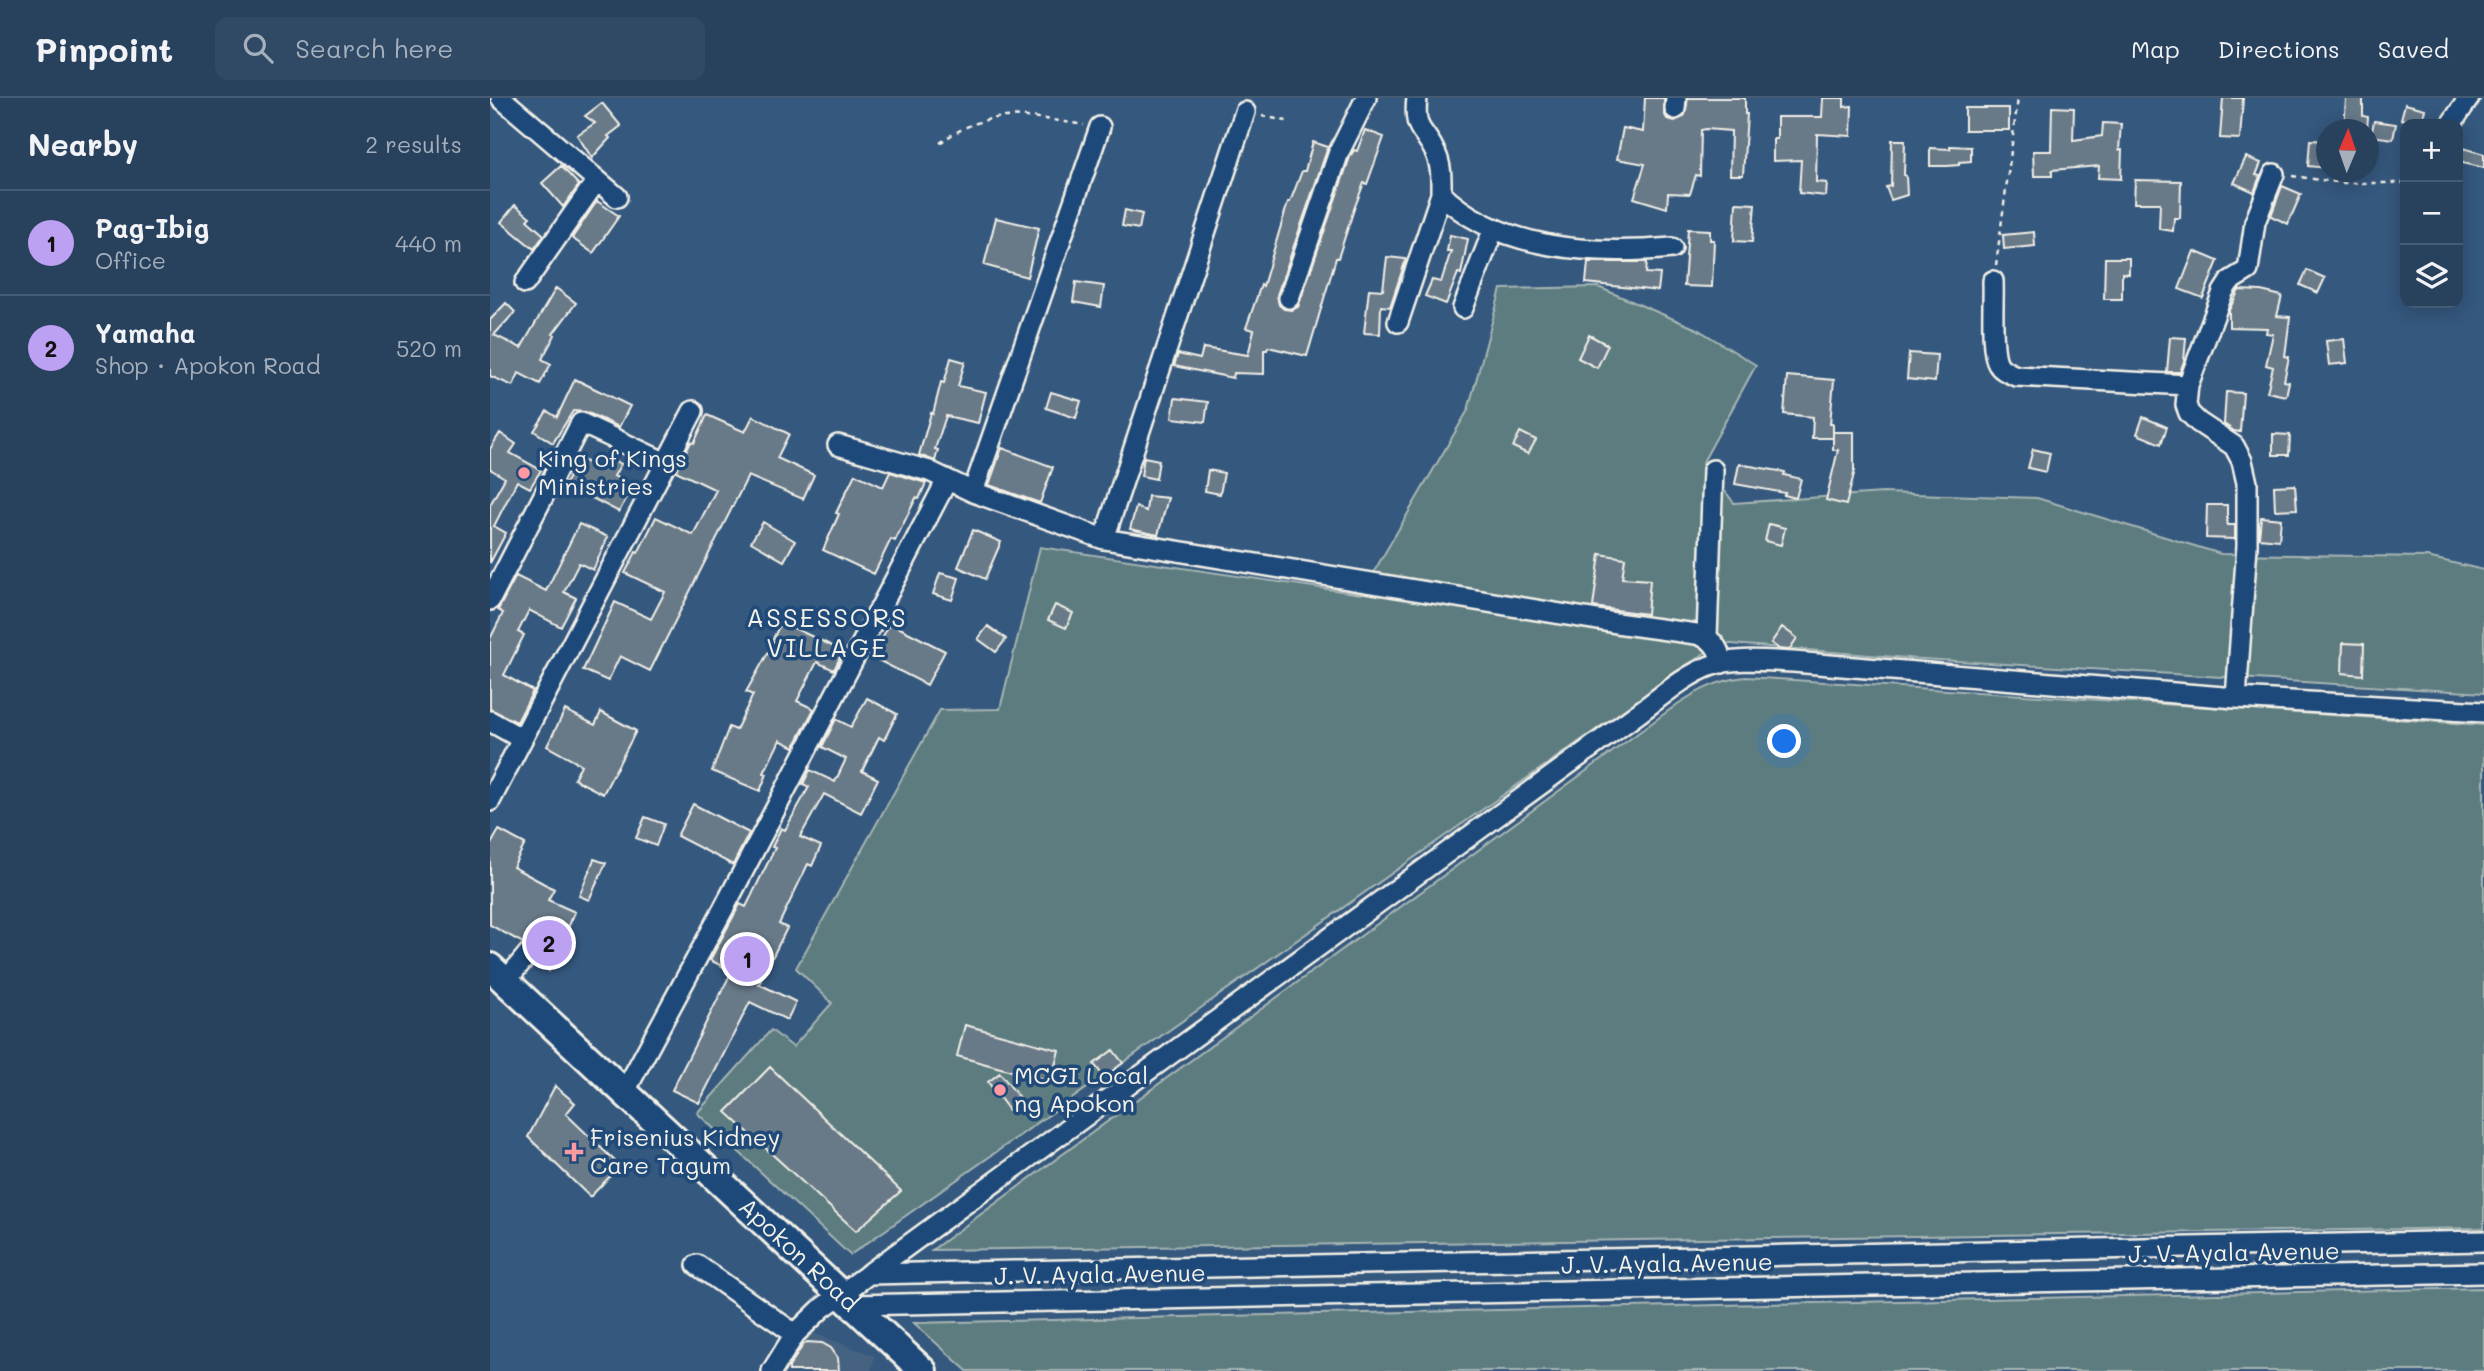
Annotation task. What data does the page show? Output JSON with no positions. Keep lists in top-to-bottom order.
{
  "streets": {
    "highway": ["Apokon Road"],
    "street": ["J. V. Ayala Avenue"]
  },
  "crossings": [
    ["J. V. Ayala Avenue", "Apokon Road"]
  ],
  "districts": ["ASSESSORS VILLAGE"],
  "places": {
    "other": ["King of Kings Ministries", "MCGI Local ng Apokon"],
    "health": ["Frisenius Kidney Care Tagum"]
  },
  "north": "top",
  "page": {
    "header": "Pinpoint",
    "search": "Search here",
    "nav": ["Map", "Directions", "Saved"],
    "heading": ["Nearby", "2 results"],
    "map_buttons": ["+", "−"],
    "list": [
      {
        "mark": "1",
        "name": "Pag-Ibig",
        "note": "Office",
        "value": "440 m"
      },
      {
        "mark": "2",
        "name": "Yamaha",
        "note": "Shop · Apokon Road",
        "value": "520 m"
      }
    ],
    "pins": ["2", "1"]
  }
}
